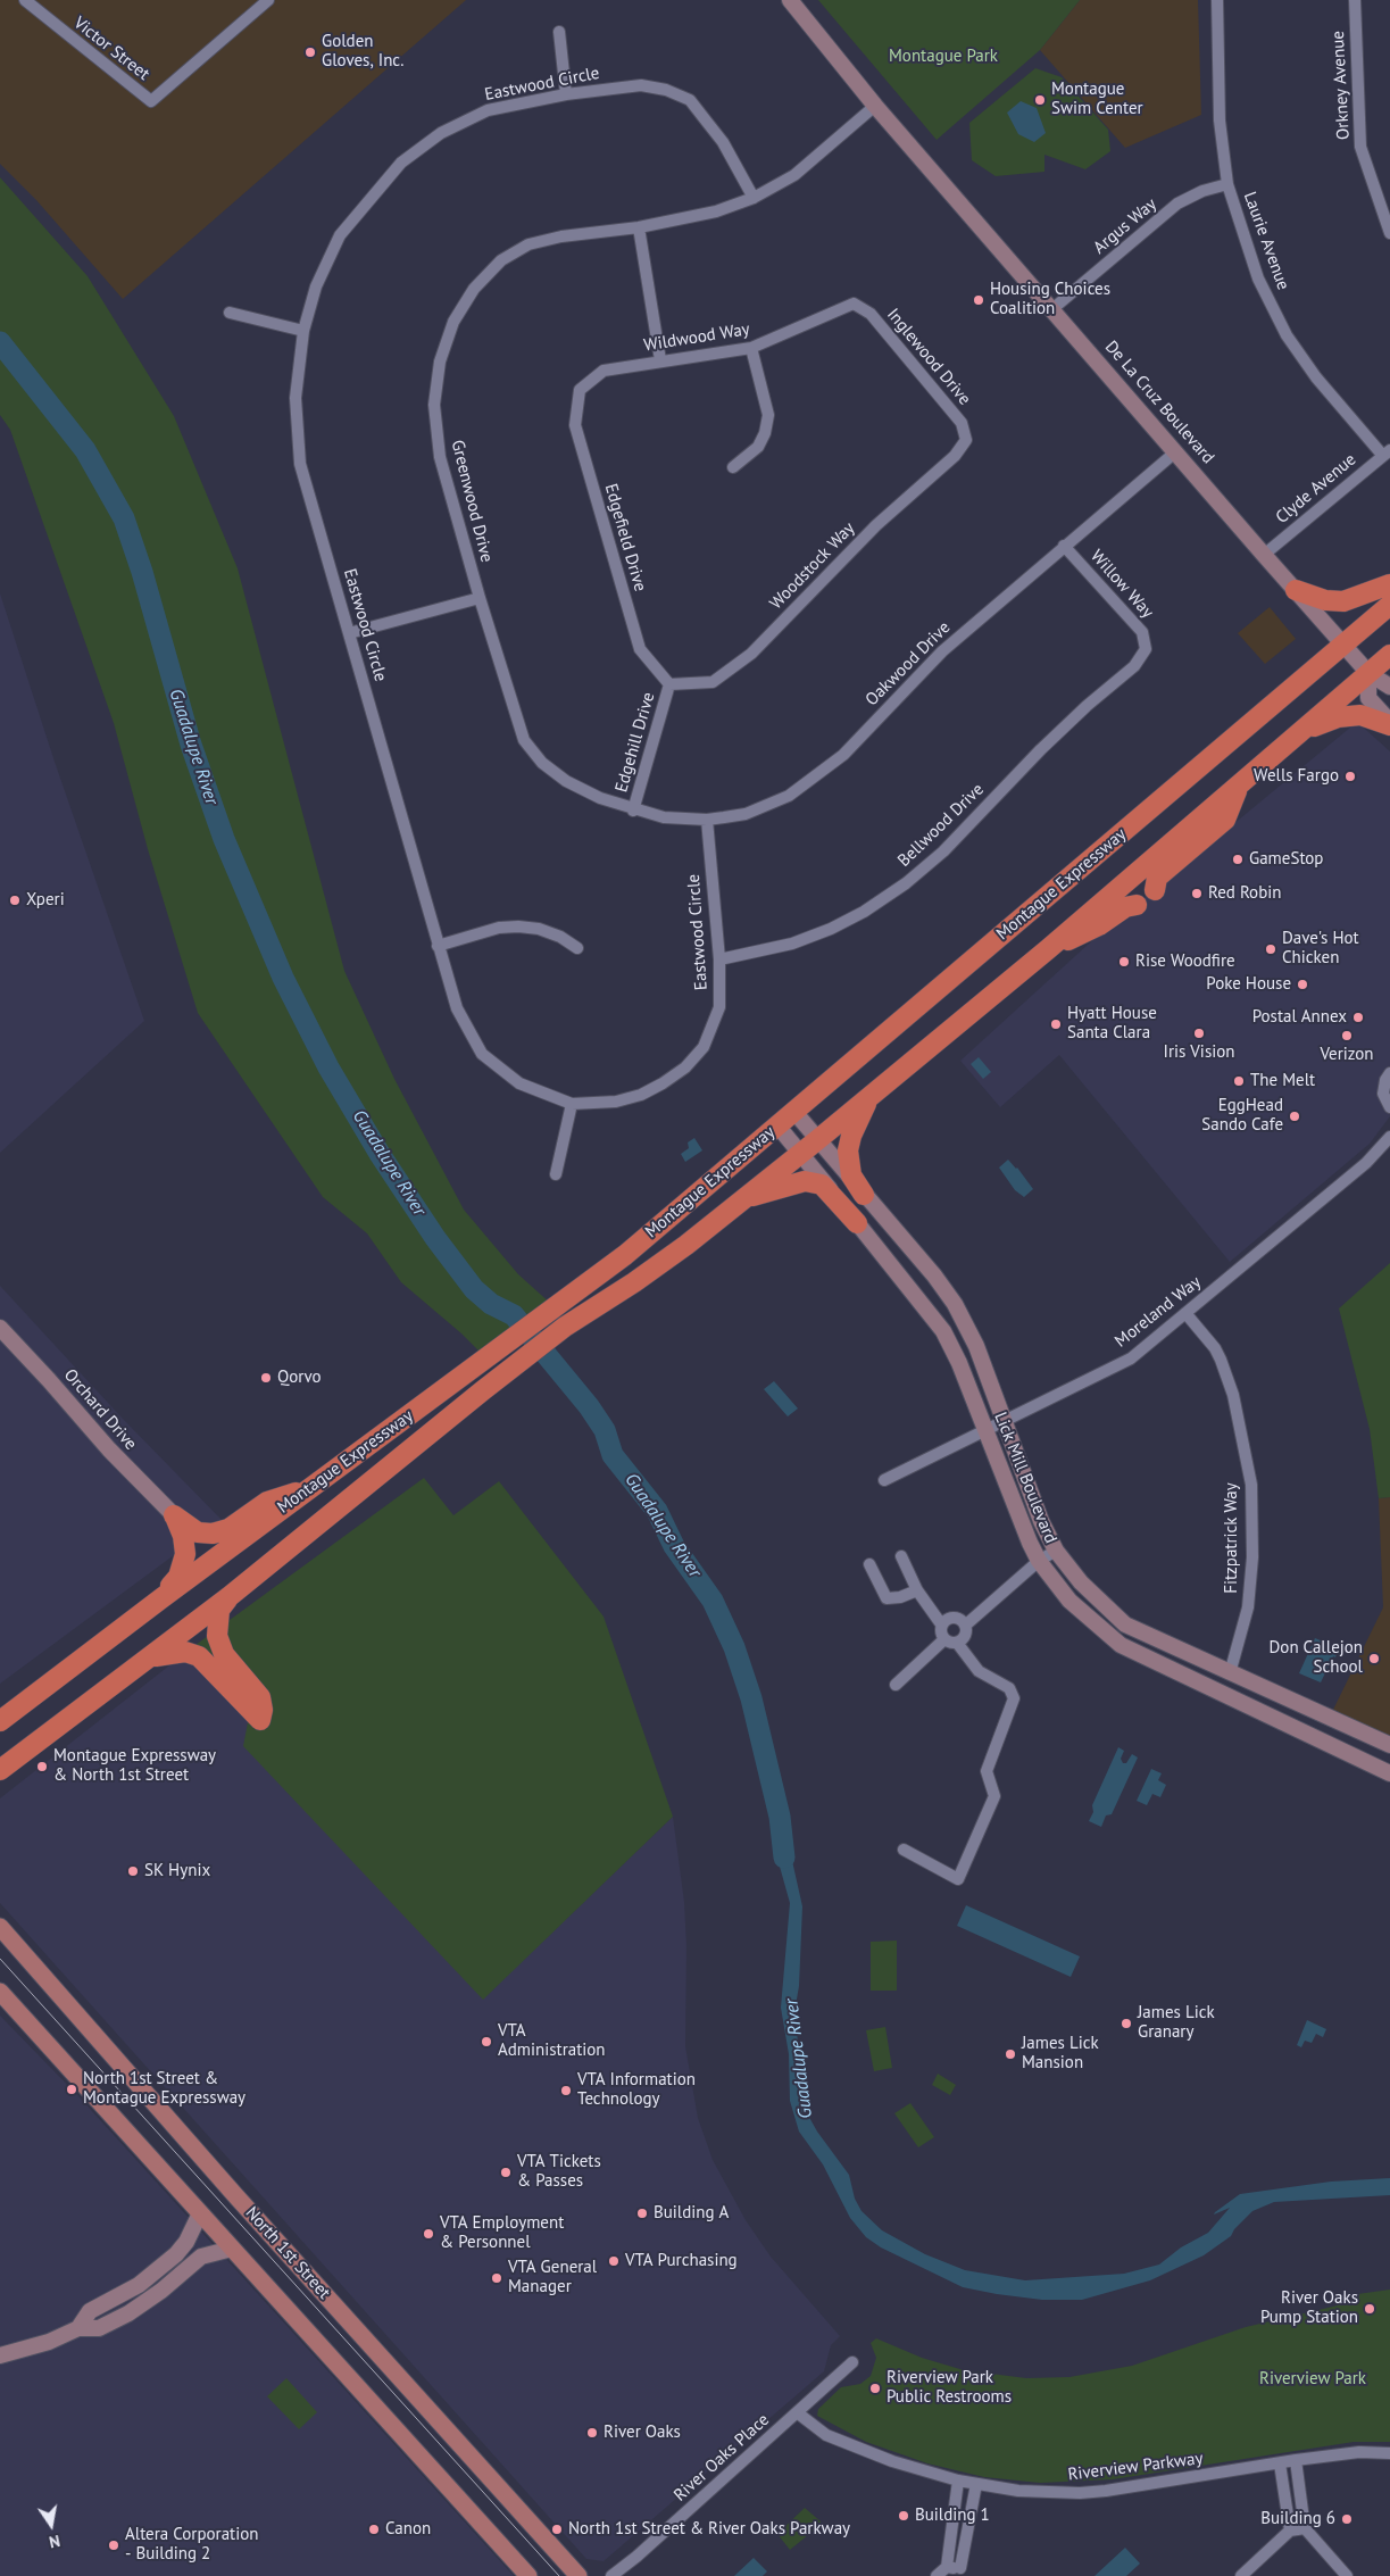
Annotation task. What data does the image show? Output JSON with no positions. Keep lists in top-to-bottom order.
{
  "streets": {
    "highway": ["Montague Expressway"],
    "main road": [
      "De La Cruz Boulevard",
      "Orchard Drive",
      "Lick Mill Boulevard",
      "North 1st Street"
    ],
    "street": [
      "Victor Street",
      "Eastwood Circle",
      "Orkney Avenue",
      "Argus Way",
      "Laurie Avenue",
      "Wildwood Way",
      "Inglewood Drive",
      "Clyde Avenue",
      "Greenwood Drive",
      "Edgefield Drive",
      "Woodstock Way",
      "Willow Way",
      "Oakwood Drive",
      "Edgehill Drive",
      "Bellwood Drive",
      "Moreland Way",
      "Fitzpatrick Way",
      "River Oaks Place",
      "Riverview Parkway"
    ]
  },
  "crossings": [
    ["Eastwood Circle", "Greenwood Drive"],
    ["Eastwood Circle", "Oakwood Drive"],
    ["Eastwood Circle", "Bellwood Drive"],
    ["Argus Way", "Laurie Avenue"],
    ["Argus Way", "De La Cruz Boulevard"],
    ["Laurie Avenue", "Clyde Avenue"],
    ["Wildwood Way", "Inglewood Drive"],
    ["Wildwood Way", "Edgefield Drive"],
    ["Inglewood Drive", "Woodstock Way"],
    ["De La Cruz Boulevard", "Clyde Avenue"],
    ["De La Cruz Boulevard", "Greenwood Drive"],
    ["De La Cruz Boulevard", "Oakwood Drive"],
    ["De La Cruz Boulevard", "Montague Expressway"],
    ["Greenwood Drive", "Oakwood Drive"],
    ["Greenwood Drive", "Edgehill Drive"],
    ["Edgefield Drive", "Woodstock Way"],
    ["Edgefield Drive", "Edgehill Drive"],
    ["Woodstock Way", "Edgehill Drive"],
    ["Willow Way", "Oakwood Drive"],
    ["Willow Way", "Bellwood Drive"],
    ["Oakwood Drive", "Edgehill Drive"],
    ["Montague Expressway", "Lick Mill Boulevard"],
    ["Moreland Way", "Lick Mill Boulevard"],
    ["Moreland Way", "Fitzpatrick Way"],
    ["Lick Mill Boulevard", "Fitzpatrick Way"],
    ["River Oaks Place", "Riverview Parkway"]
  ],
  "water": ["Guadalupe River"],
  "parks": ["Montague Park", "Riverview Park"],
  "places": [
    "Golden Gloves, Inc.",
    "Montague Swim Center",
    "Housing Choices Coalition",
    "Wells Fargo",
    "GameStop",
    "Red Robin",
    "Xperi",
    "Dave's Hot Chicken",
    "Rise Woodfire",
    "Poke House",
    "Postal Annex",
    "Hyatt House Santa Clara",
    "Iris Vision",
    "Verizon",
    "The Melt",
    "EggHead Sando Cafe",
    "Qorvo",
    "Don Callejon School",
    "Montague Expressway & North 1st Street",
    "SK Hynix",
    "James Lick Granary",
    "VTA Administration",
    "James Lick Mansion",
    "North 1st Street & Montague Expressway",
    "VTA Information Technology",
    "VTA Tickets & Passes",
    "Building A",
    "VTA Employment & Personnel",
    "VTA Purchasing",
    "VTA General Manager",
    "River Oaks Pump Station",
    "Riverview Park Public Restrooms",
    "River Oaks",
    "Building 1",
    "Building 6",
    "Canon",
    "North 1st Street & River Oaks Parkway",
    "Altera Corporation - Building 2"
  ],
  "north": "bottom"
}
